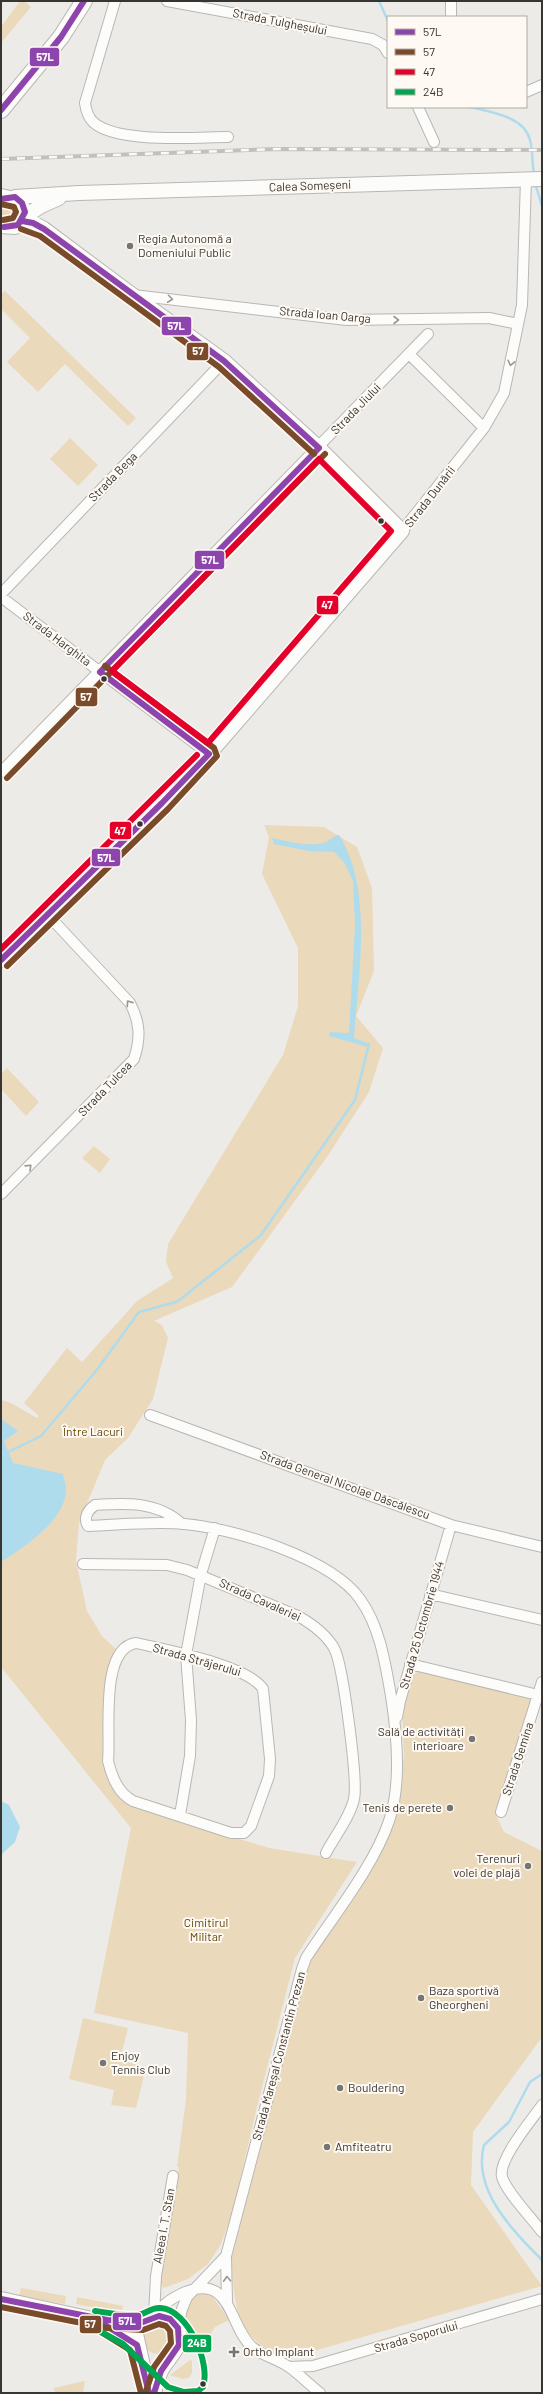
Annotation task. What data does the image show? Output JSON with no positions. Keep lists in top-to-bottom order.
{
  "streets": {
    "street": [
      "Strada Tulgheșului",
      "Calea Someșeni",
      "Strada Ioan Oarga",
      "Strada Jiului",
      "Strada Bega",
      "Strada Dunării",
      "Strada Harghita",
      "Strada Tulcea",
      "Strada General Nicolae Dăscălescu",
      "Strada Cavaleriei",
      "Strada 25 Octombrie 1944",
      "Strada Străjerului",
      "Strada Gemina",
      "Strada Mareșal Constantin Prezan",
      "Aleea I. T. Stan",
      "Strada Soporului"
    ]
  },
  "crossings": [
    ["Calea Someșeni", "Strada Dunării"],
    ["Strada Ioan Oarga", "Strada Dunării"],
    ["Strada Jiului", "Strada Harghita"],
    ["Strada Bega", "Strada Harghita"],
    ["Strada Dunării", "Strada Harghita"],
    ["Strada Dunării", "Strada Tulcea"],
    ["Strada General Nicolae Dăscălescu", "Strada 25 Octombrie 1944"],
    ["Strada 25 Octombrie 1944", "Strada Mareșal Constantin Prezan"],
    ["Strada Mareșal Constantin Prezan", "Aleea I. T. Stan"]
  ],
  "one_way": ["Strada Ioan Oarga"],
  "parks": ["Între Lacuri", "Cimitirul Militar"],
  "places": {
    "other": [
      "Regia Autonomă a Domeniului Public",
      "Sală de activități interioare",
      "Tenis de perete",
      "Terenuri volei de plajă",
      "Baza sportivă Gheorgheni",
      "Enjoy Tennis Club",
      "Bouldering",
      "Amfiteatru"
    ],
    "health": ["Ortho Implant"]
  },
  "lines": [
    "transit line 57L",
    "transit line 57",
    "transit line 47",
    "transit line 24B"
  ],
  "legend": [
    "57L",
    "57",
    "47",
    "24B"
  ]
}
